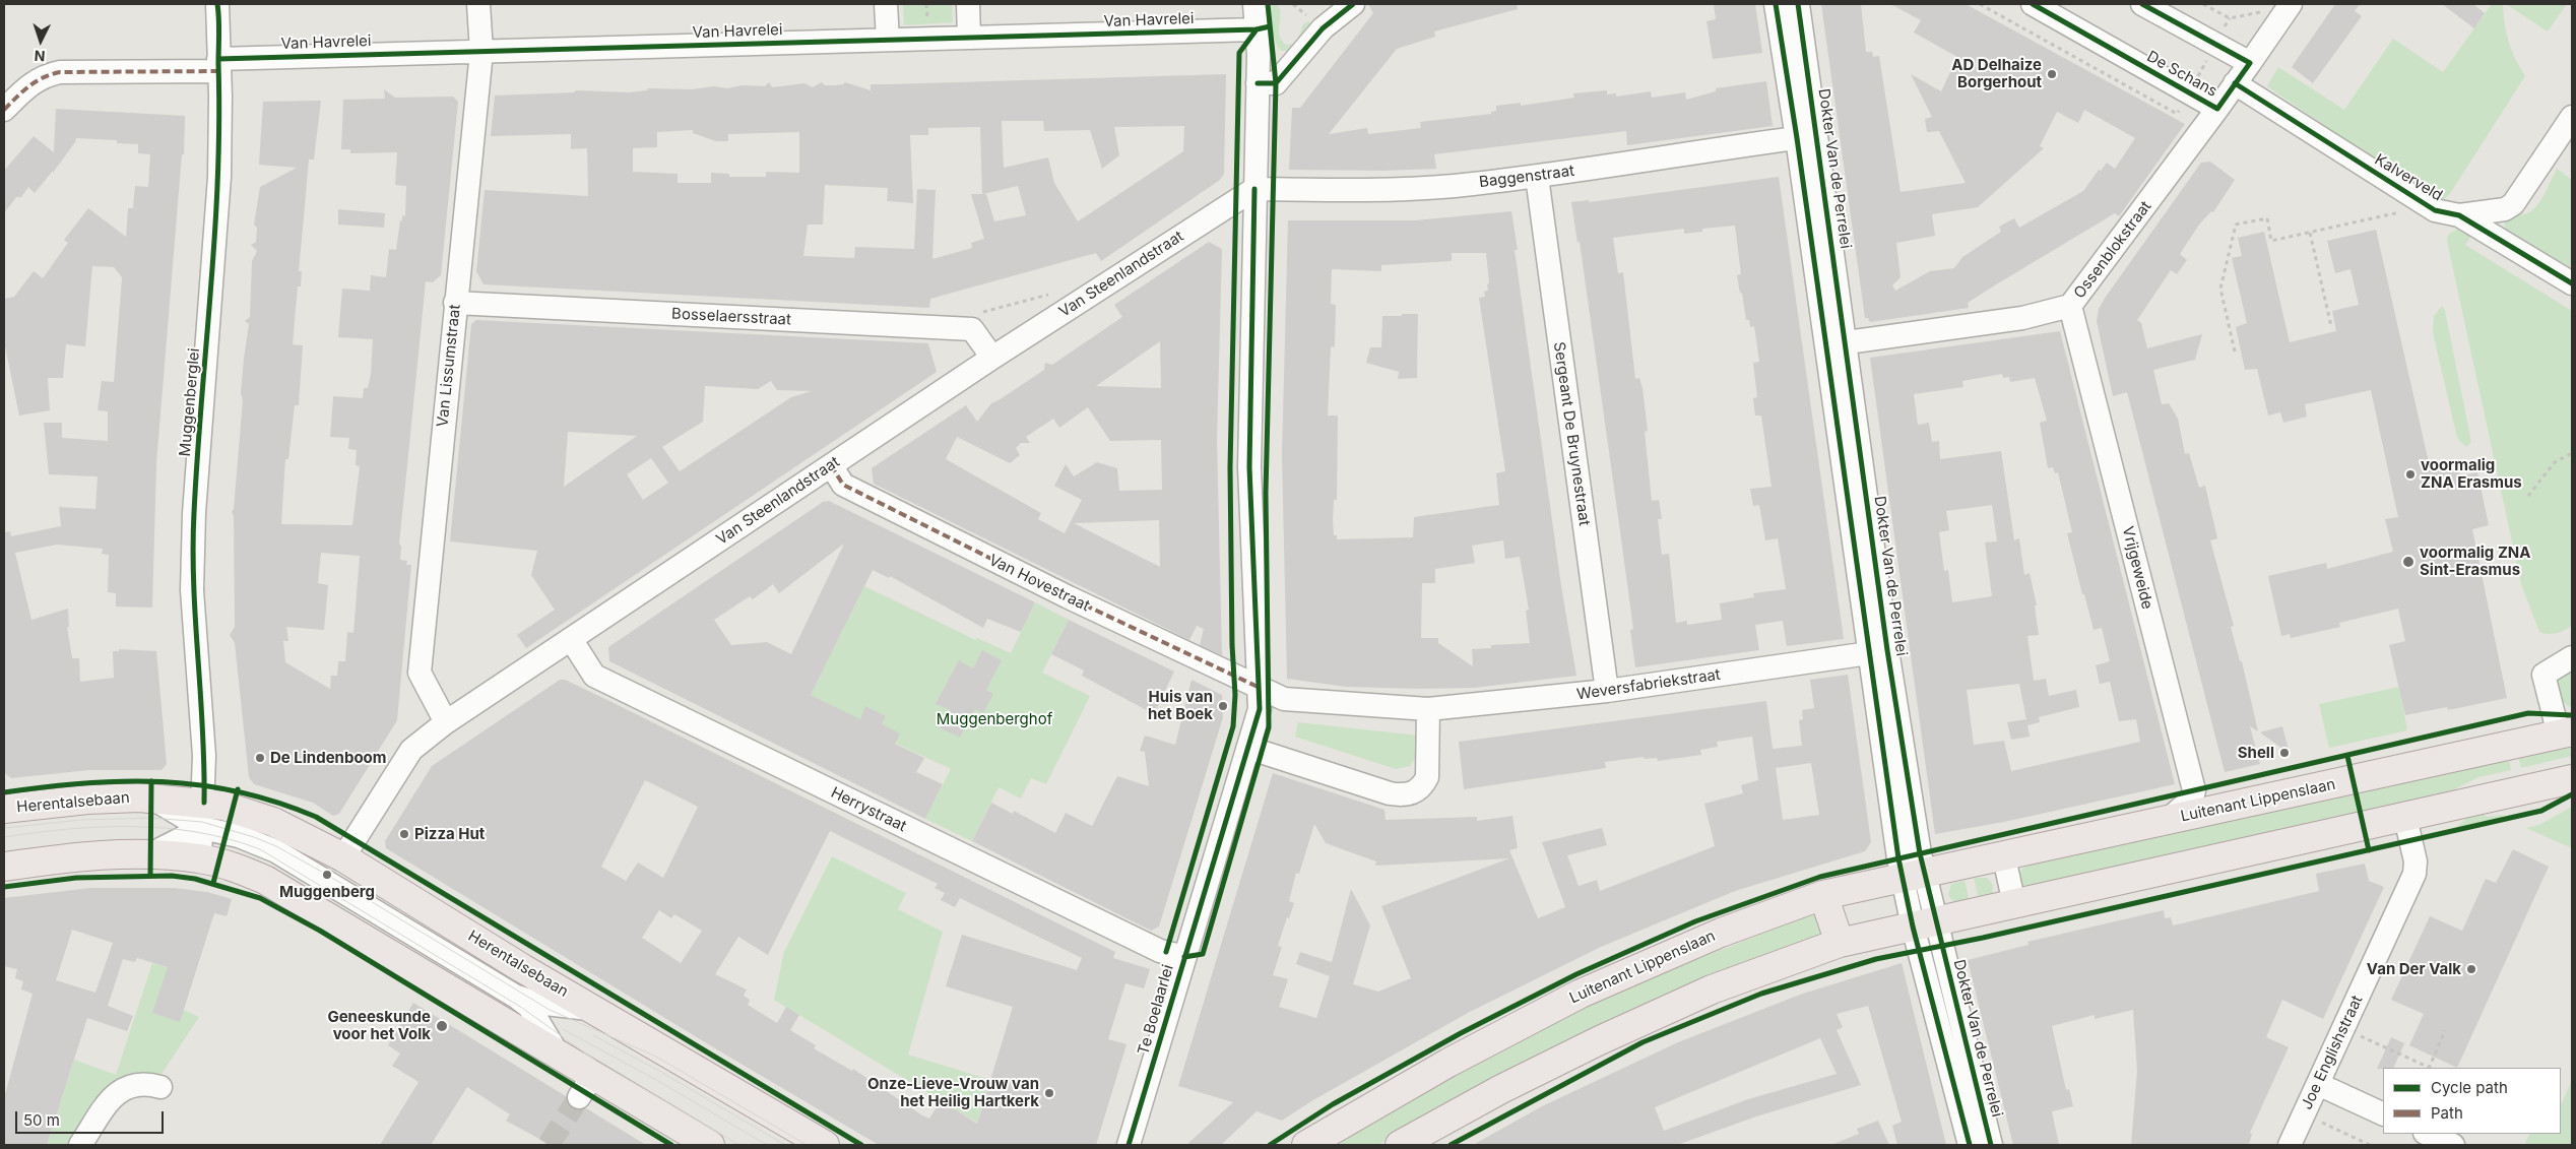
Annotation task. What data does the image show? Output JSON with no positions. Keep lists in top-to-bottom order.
{
  "streets": {
    "main road": ["Luitenant Lippenslaan", "Herentalsebaan"],
    "street": [
      "Van Havrelei",
      "De Schans",
      "Dokter Van de Perrelei",
      "Baggenstraat",
      "Kalverveld",
      "Ossenblokstraat",
      "Van Steenlandstraat",
      "Bosselaersstraat",
      "Van Lissumstraat",
      "Muggenberglei",
      "Sergeant De Bruynestraat",
      "Vrijgeweide",
      "Van Hovestraat",
      "Weversfabriekstraat",
      "Herrystraat",
      "Te Boelaarlei",
      "Joe Englishstraat"
    ]
  },
  "crossings": [
    ["Van Havrelei", "Van Lissumstraat"],
    ["Van Havrelei", "Muggenberglei"],
    ["Van Havrelei", "Te Boelaarlei"],
    ["De Schans", "Kalverveld"],
    ["De Schans", "Ossenblokstraat"],
    ["Dokter Van de Perrelei", "Baggenstraat"],
    ["Dokter Van de Perrelei", "Ossenblokstraat"],
    ["Dokter Van de Perrelei", "Weversfabriekstraat"],
    ["Dokter Van de Perrelei", "Luitenant Lippenslaan"],
    ["Baggenstraat", "Van Steenlandstraat"],
    ["Baggenstraat", "Sergeant De Bruynestraat"],
    ["Baggenstraat", "Te Boelaarlei"],
    ["Ossenblokstraat", "Vrijgeweide"],
    ["Van Steenlandstraat", "Bosselaersstraat"],
    ["Van Steenlandstraat", "Van Lissumstraat"],
    ["Van Steenlandstraat", "Van Hovestraat"],
    ["Van Steenlandstraat", "Herentalsebaan"],
    ["Van Steenlandstraat", "Herrystraat"],
    ["Van Steenlandstraat", "Te Boelaarlei"],
    ["Bosselaersstraat", "Van Lissumstraat"],
    ["Muggenberglei", "Herentalsebaan"],
    ["Sergeant De Bruynestraat", "Weversfabriekstraat"],
    ["Vrijgeweide", "Luitenant Lippenslaan"],
    ["Van Hovestraat", "Weversfabriekstraat"],
    ["Van Hovestraat", "Te Boelaarlei"],
    ["Herrystraat", "Te Boelaarlei"]
  ],
  "parks": ["Muggenberghof"],
  "places": [
    "AD Delhaize Borgerhout",
    "voormalig ZNA Erasmus",
    "voormalig ZNA Sint-Erasmus",
    "Huis van het Boek",
    "Shell",
    "De Lindenboom",
    "Pizza Hut",
    "Muggenberg",
    "Van Der Valk",
    "Geneeskunde voor het Volk",
    "Onze-Lieve-Vrouw van het Heilig Hartkerk"
  ],
  "legend": ["Cycle path", "Path"],
  "scale_bar": "50 m",
  "north": "bottom"
}
